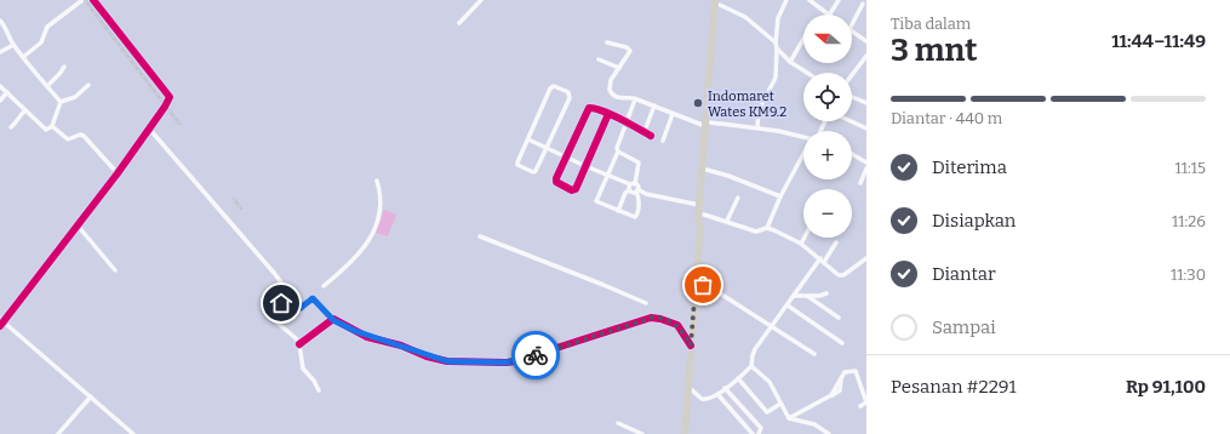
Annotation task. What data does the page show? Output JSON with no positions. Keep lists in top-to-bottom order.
{
  "places": ["Indomaret Wates KM9.2"],
  "north": "left",
  "page": {
    "heading": ["3 mnt", "Tiba dalam", "11:44–11:49"],
    "panel": ["Pesanan #2291", "Rp 91,100"],
    "map_buttons": ["+", "−"],
    "bar": "Diantar · 440 m",
    "list": [
      ["Diterima", "11:15"],
      ["Disiapkan", "11:26"],
      ["Diantar", "11:30"],
      "Sampai"
    ]
  }
}
